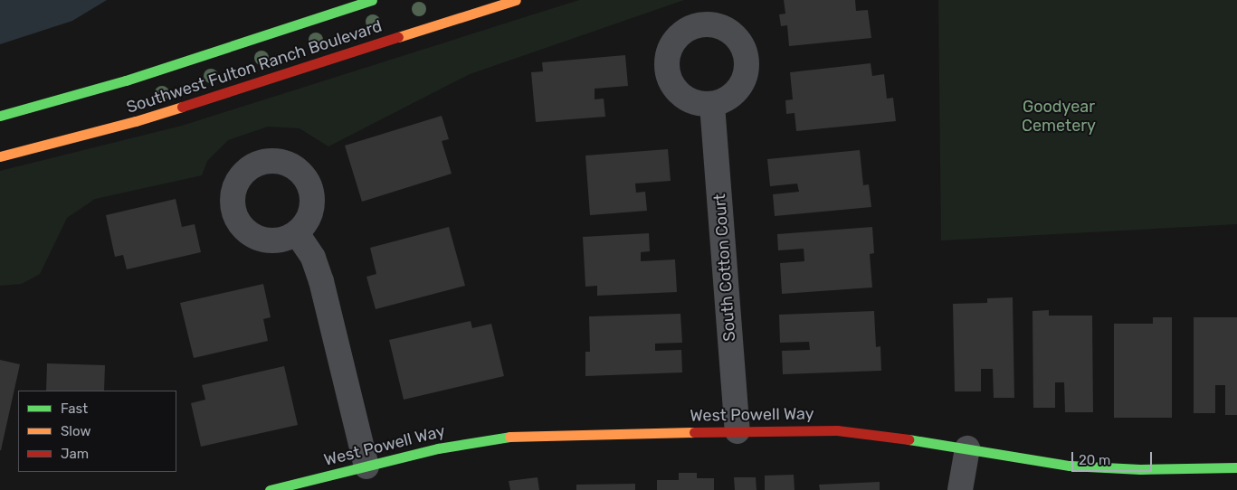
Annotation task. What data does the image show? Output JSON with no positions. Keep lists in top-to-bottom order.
{
  "streets": {
    "street": ["Southwest Fulton Ranch Boulevard", "South Cotton Court", "West Powell Way"]
  },
  "crossings": [
    ["South Cotton Court", "West Powell Way"]
  ],
  "parks": ["Goodyear Cemetery"],
  "legend": ["Fast", "Slow", "Jam"],
  "scale_bar": "20 m"
}
